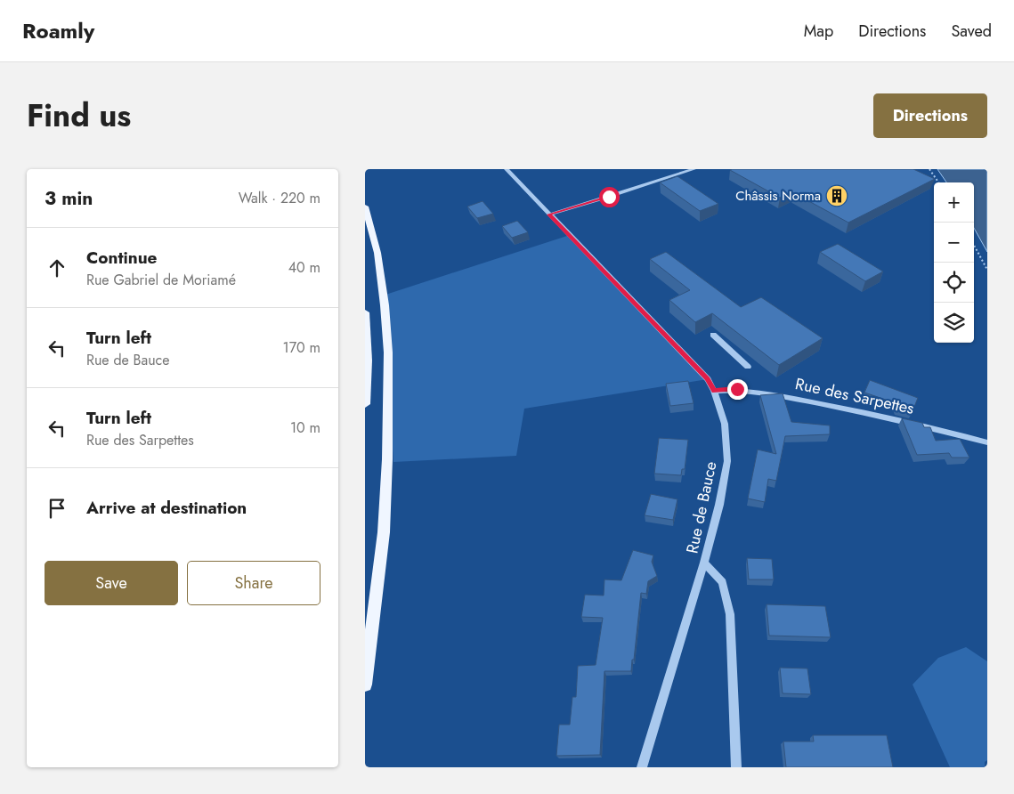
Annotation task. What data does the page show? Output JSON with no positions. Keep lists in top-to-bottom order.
{
  "streets": {
    "street": ["Rue des Sarpettes", "Rue de Bauce"]
  },
  "crossings": [
    ["Rue des Sarpettes", "Rue de Bauce"]
  ],
  "places": {
    "building": ["Châssis Norma"]
  },
  "page": {
    "header": "Roamly",
    "nav": ["Map", "Directions", "Saved"],
    "title": "Find us",
    "buttons": [
      "Directions",
      ["Save", "Share"]
    ],
    "heading": ["3 min", "Walk · 220 m"],
    "map_buttons": ["+", "−"],
    "list": [
      ["Continue", "Rue Gabriel de Moriamé", "40 m"],
      ["Turn left", "Rue de Bauce", "170 m"],
      ["Turn left", "Rue des Sarpettes", "10 m"],
      "Arrive at destination"
    ]
  }
}
